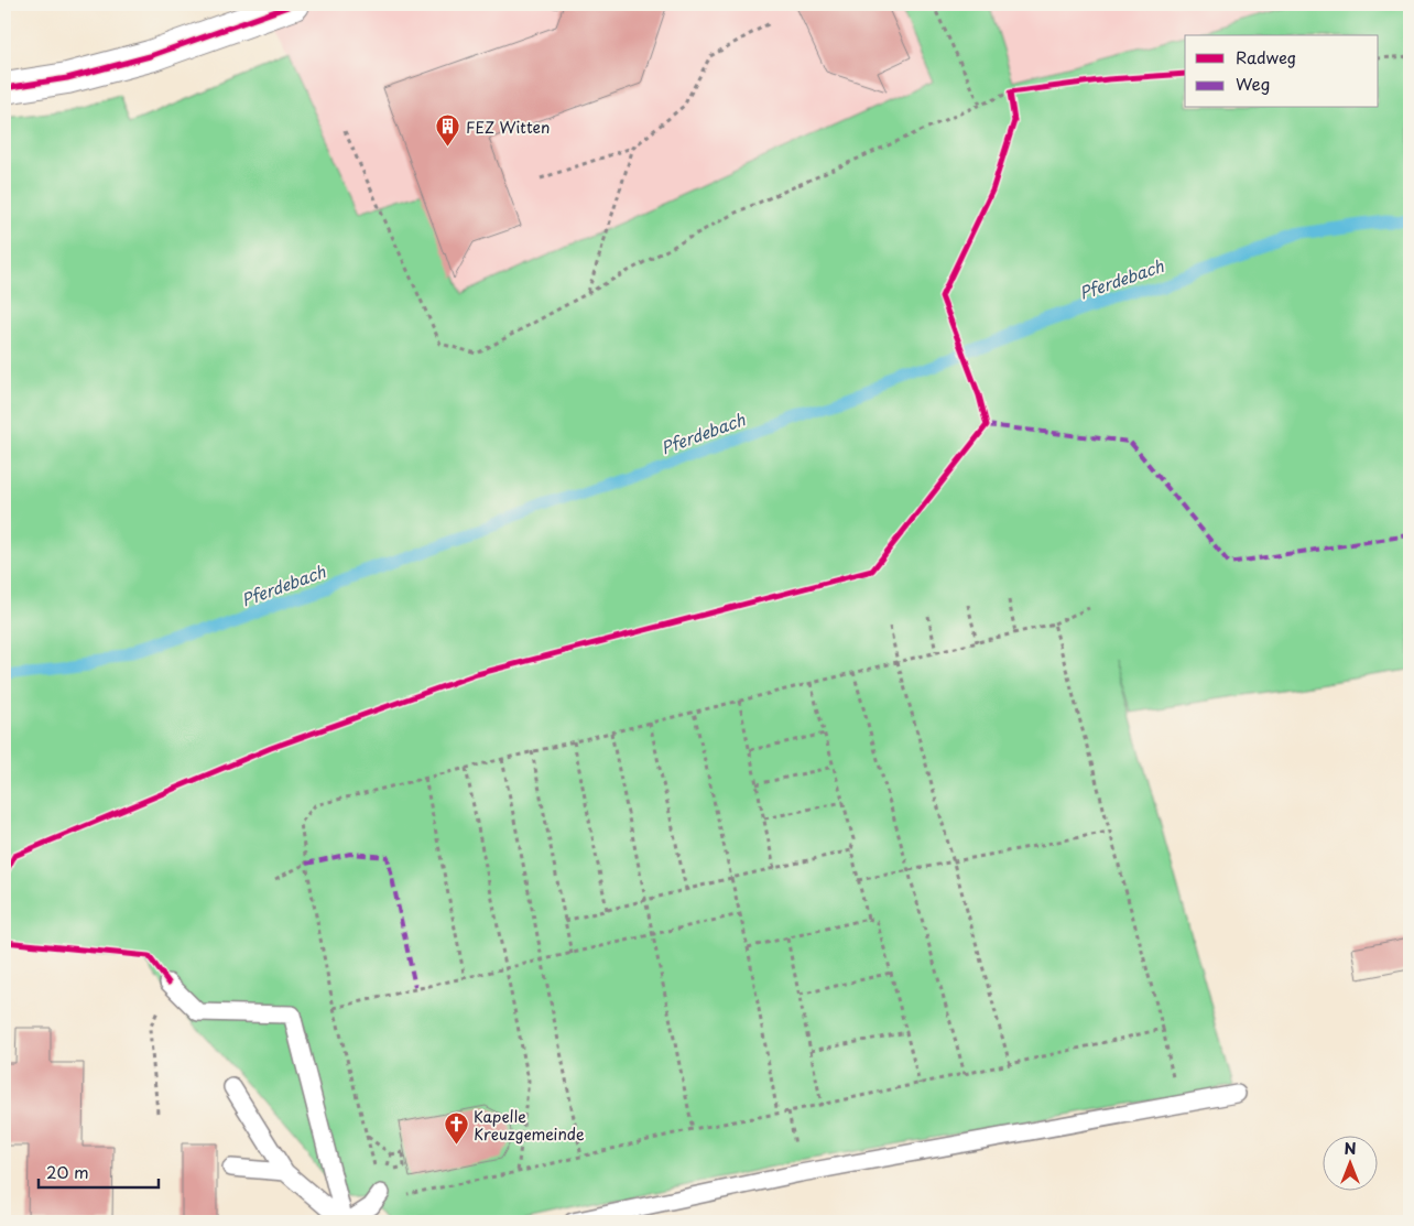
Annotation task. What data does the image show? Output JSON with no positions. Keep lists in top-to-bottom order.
{
  "water": ["Pferdebach"],
  "places": {
    "building": ["FEZ Witten"],
    "church": ["Kapelle Kreuzgemeinde"]
  },
  "legend": ["Radweg", "Weg"],
  "scale_bar": "20 m",
  "north": "top"
}
